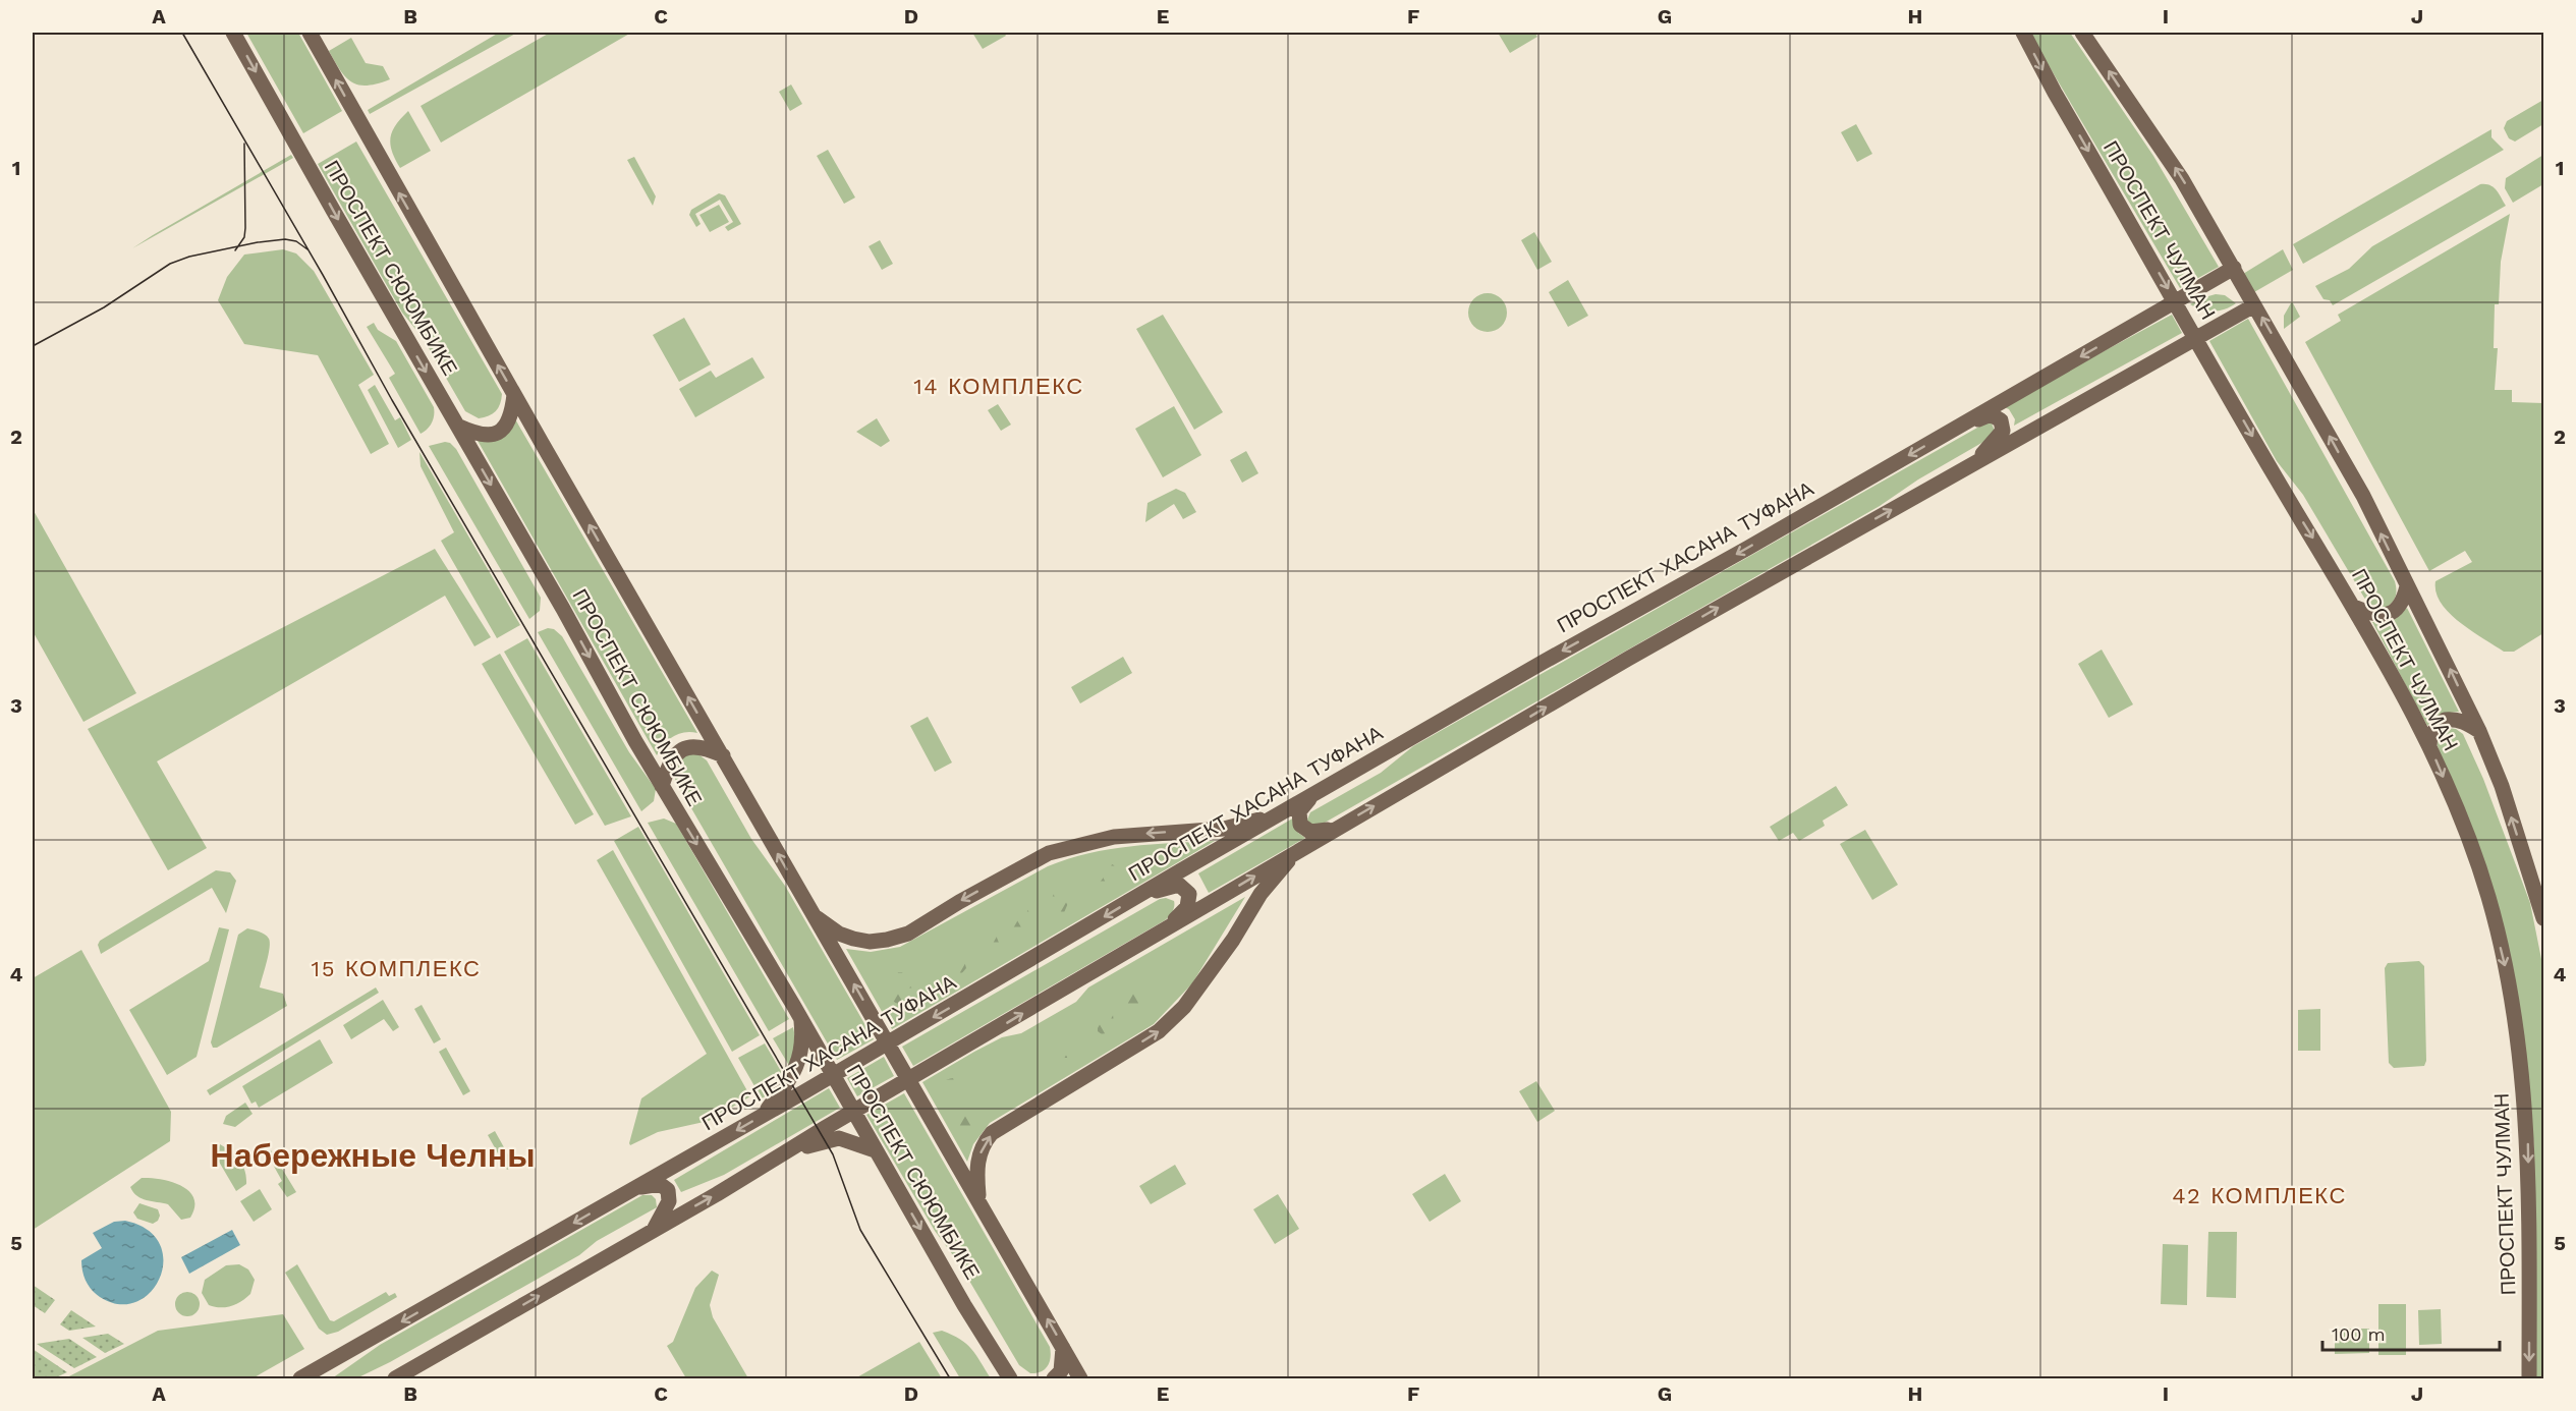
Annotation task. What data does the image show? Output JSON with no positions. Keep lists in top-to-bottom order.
{
  "streets": {
    "main road": ["ПРОСПЕКТ ЧУЛМАН", "ПРОСПЕКТ СЮЮМБИКЕ", "ПРОСПЕКТ ХАСАНА ТУФАНА"]
  },
  "crossings": [
    ["ПРОСПЕКТ ЧУЛМАН", "ПРОСПЕКТ ХАСАНА ТУФАНА"],
    ["ПРОСПЕКТ СЮЮМБИКЕ", "ПРОСПЕКТ ХАСАНА ТУФАНА"]
  ],
  "districts": [
    "14 КОМПЛЕКС",
    "15 КОМПЛЕКС",
    "Набережные Челны",
    "42 КОМПЛЕКС"
  ],
  "scale_bar": "100 m",
  "grid": {
    "columns": [
      "A",
      "B",
      "C",
      "D",
      "E",
      "F",
      "G",
      "H",
      "I",
      "J"
    ],
    "rows": [
      "1",
      "2",
      "3",
      "4",
      "5"
    ]
  }
}
